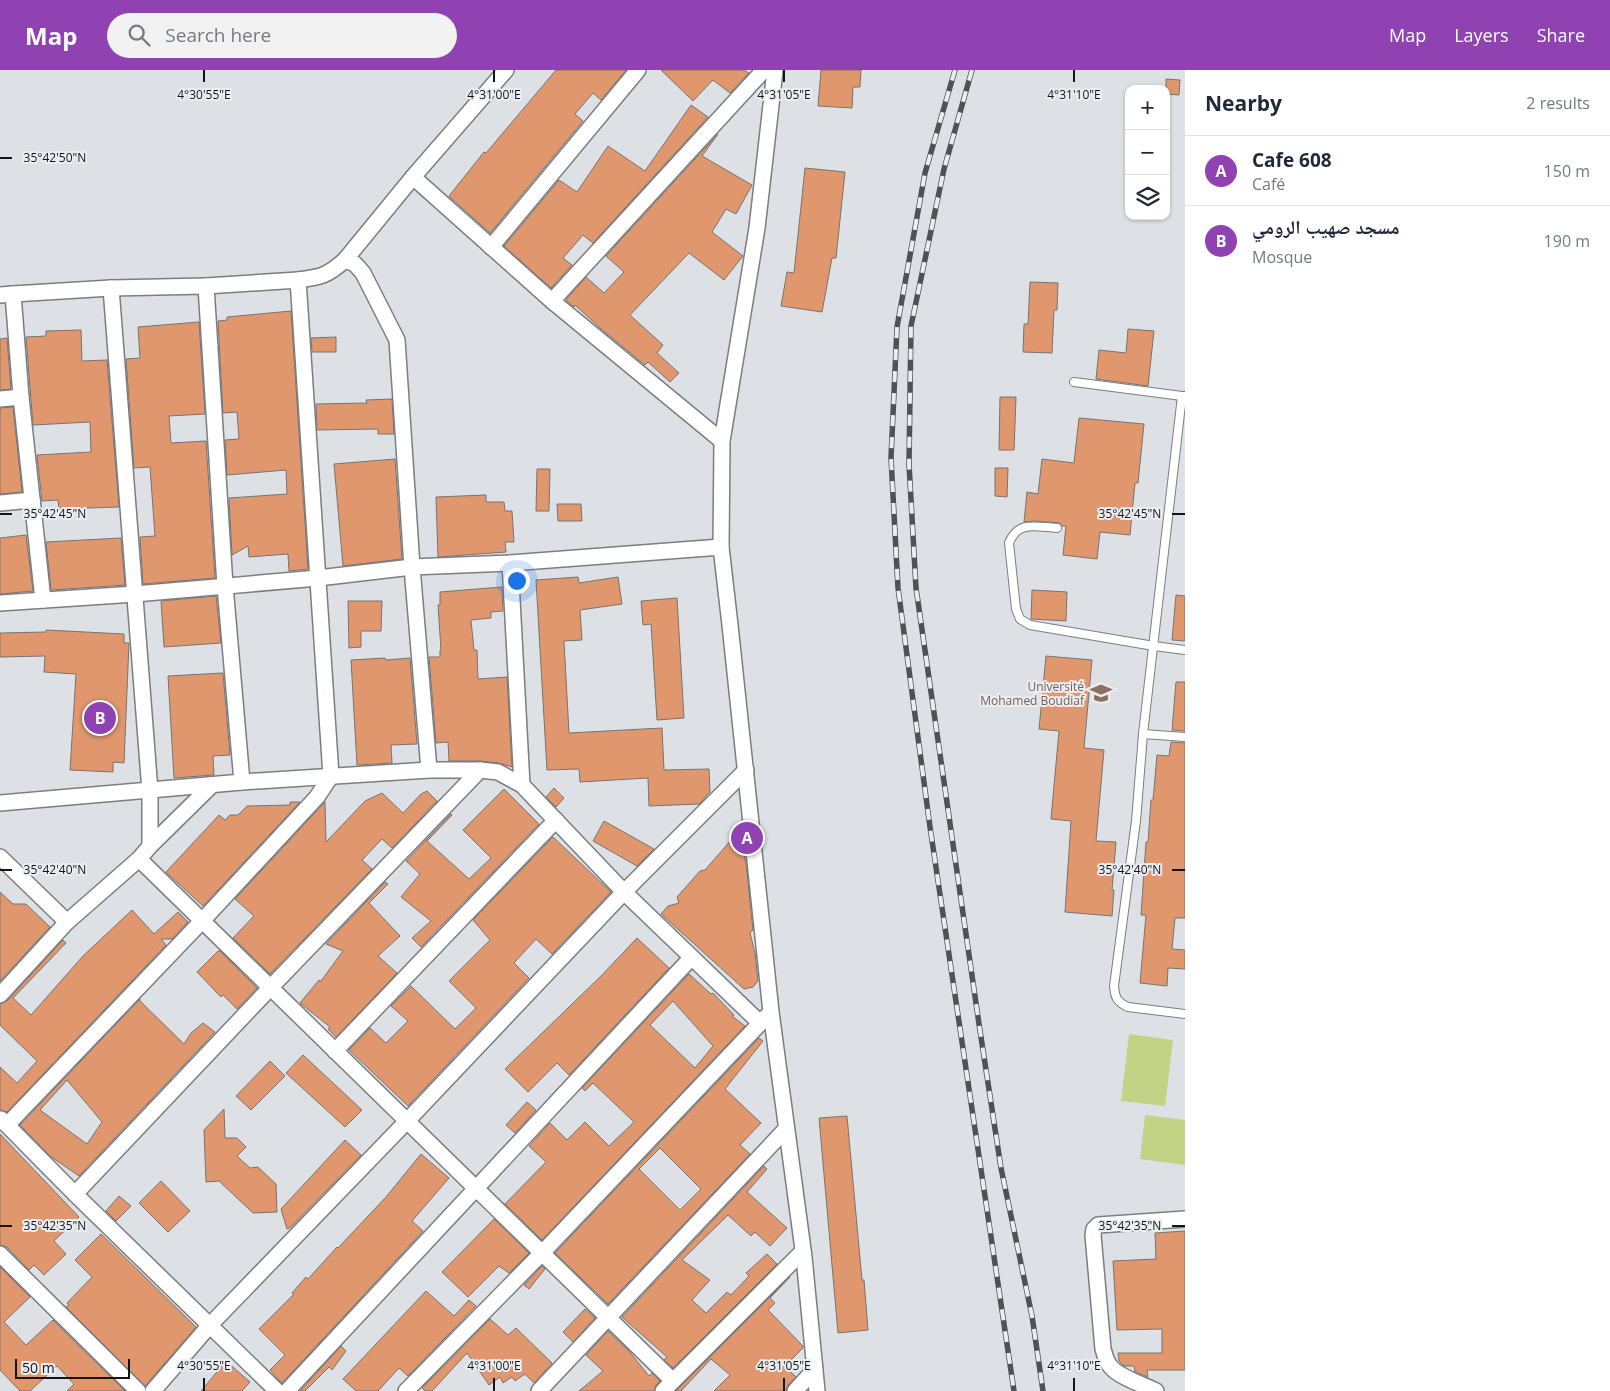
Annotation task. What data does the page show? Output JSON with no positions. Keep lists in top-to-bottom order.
{
  "places": {
    "school or university": ["Université Mohamed Boudiaf"]
  },
  "scale_bar": "50 m",
  "page": {
    "header": "Map",
    "search": "Search here",
    "nav": ["Map", "Layers", "Share"],
    "heading": ["Nearby", "2 results"],
    "map_buttons": ["+", "−"],
    "list": [
      {
        "mark": "A",
        "name": "Cafe 608",
        "note": "Café",
        "value": "150 m"
      },
      {
        "mark": "B",
        "name": "مسجد صهيب الرومي",
        "note": "Mosque",
        "value": "190 m"
      }
    ],
    "pins": ["B", "A"],
    "scale": "50 m"
  },
  "coordinates": [
    "4°30'55\"E",
    "4°31'00\"E",
    "4°31'05\"E",
    "4°31'10\"E",
    "35°42'50\"N",
    "35°42'45\"N",
    "35°42'40\"N",
    "35°42'35\"N"
  ]
}
